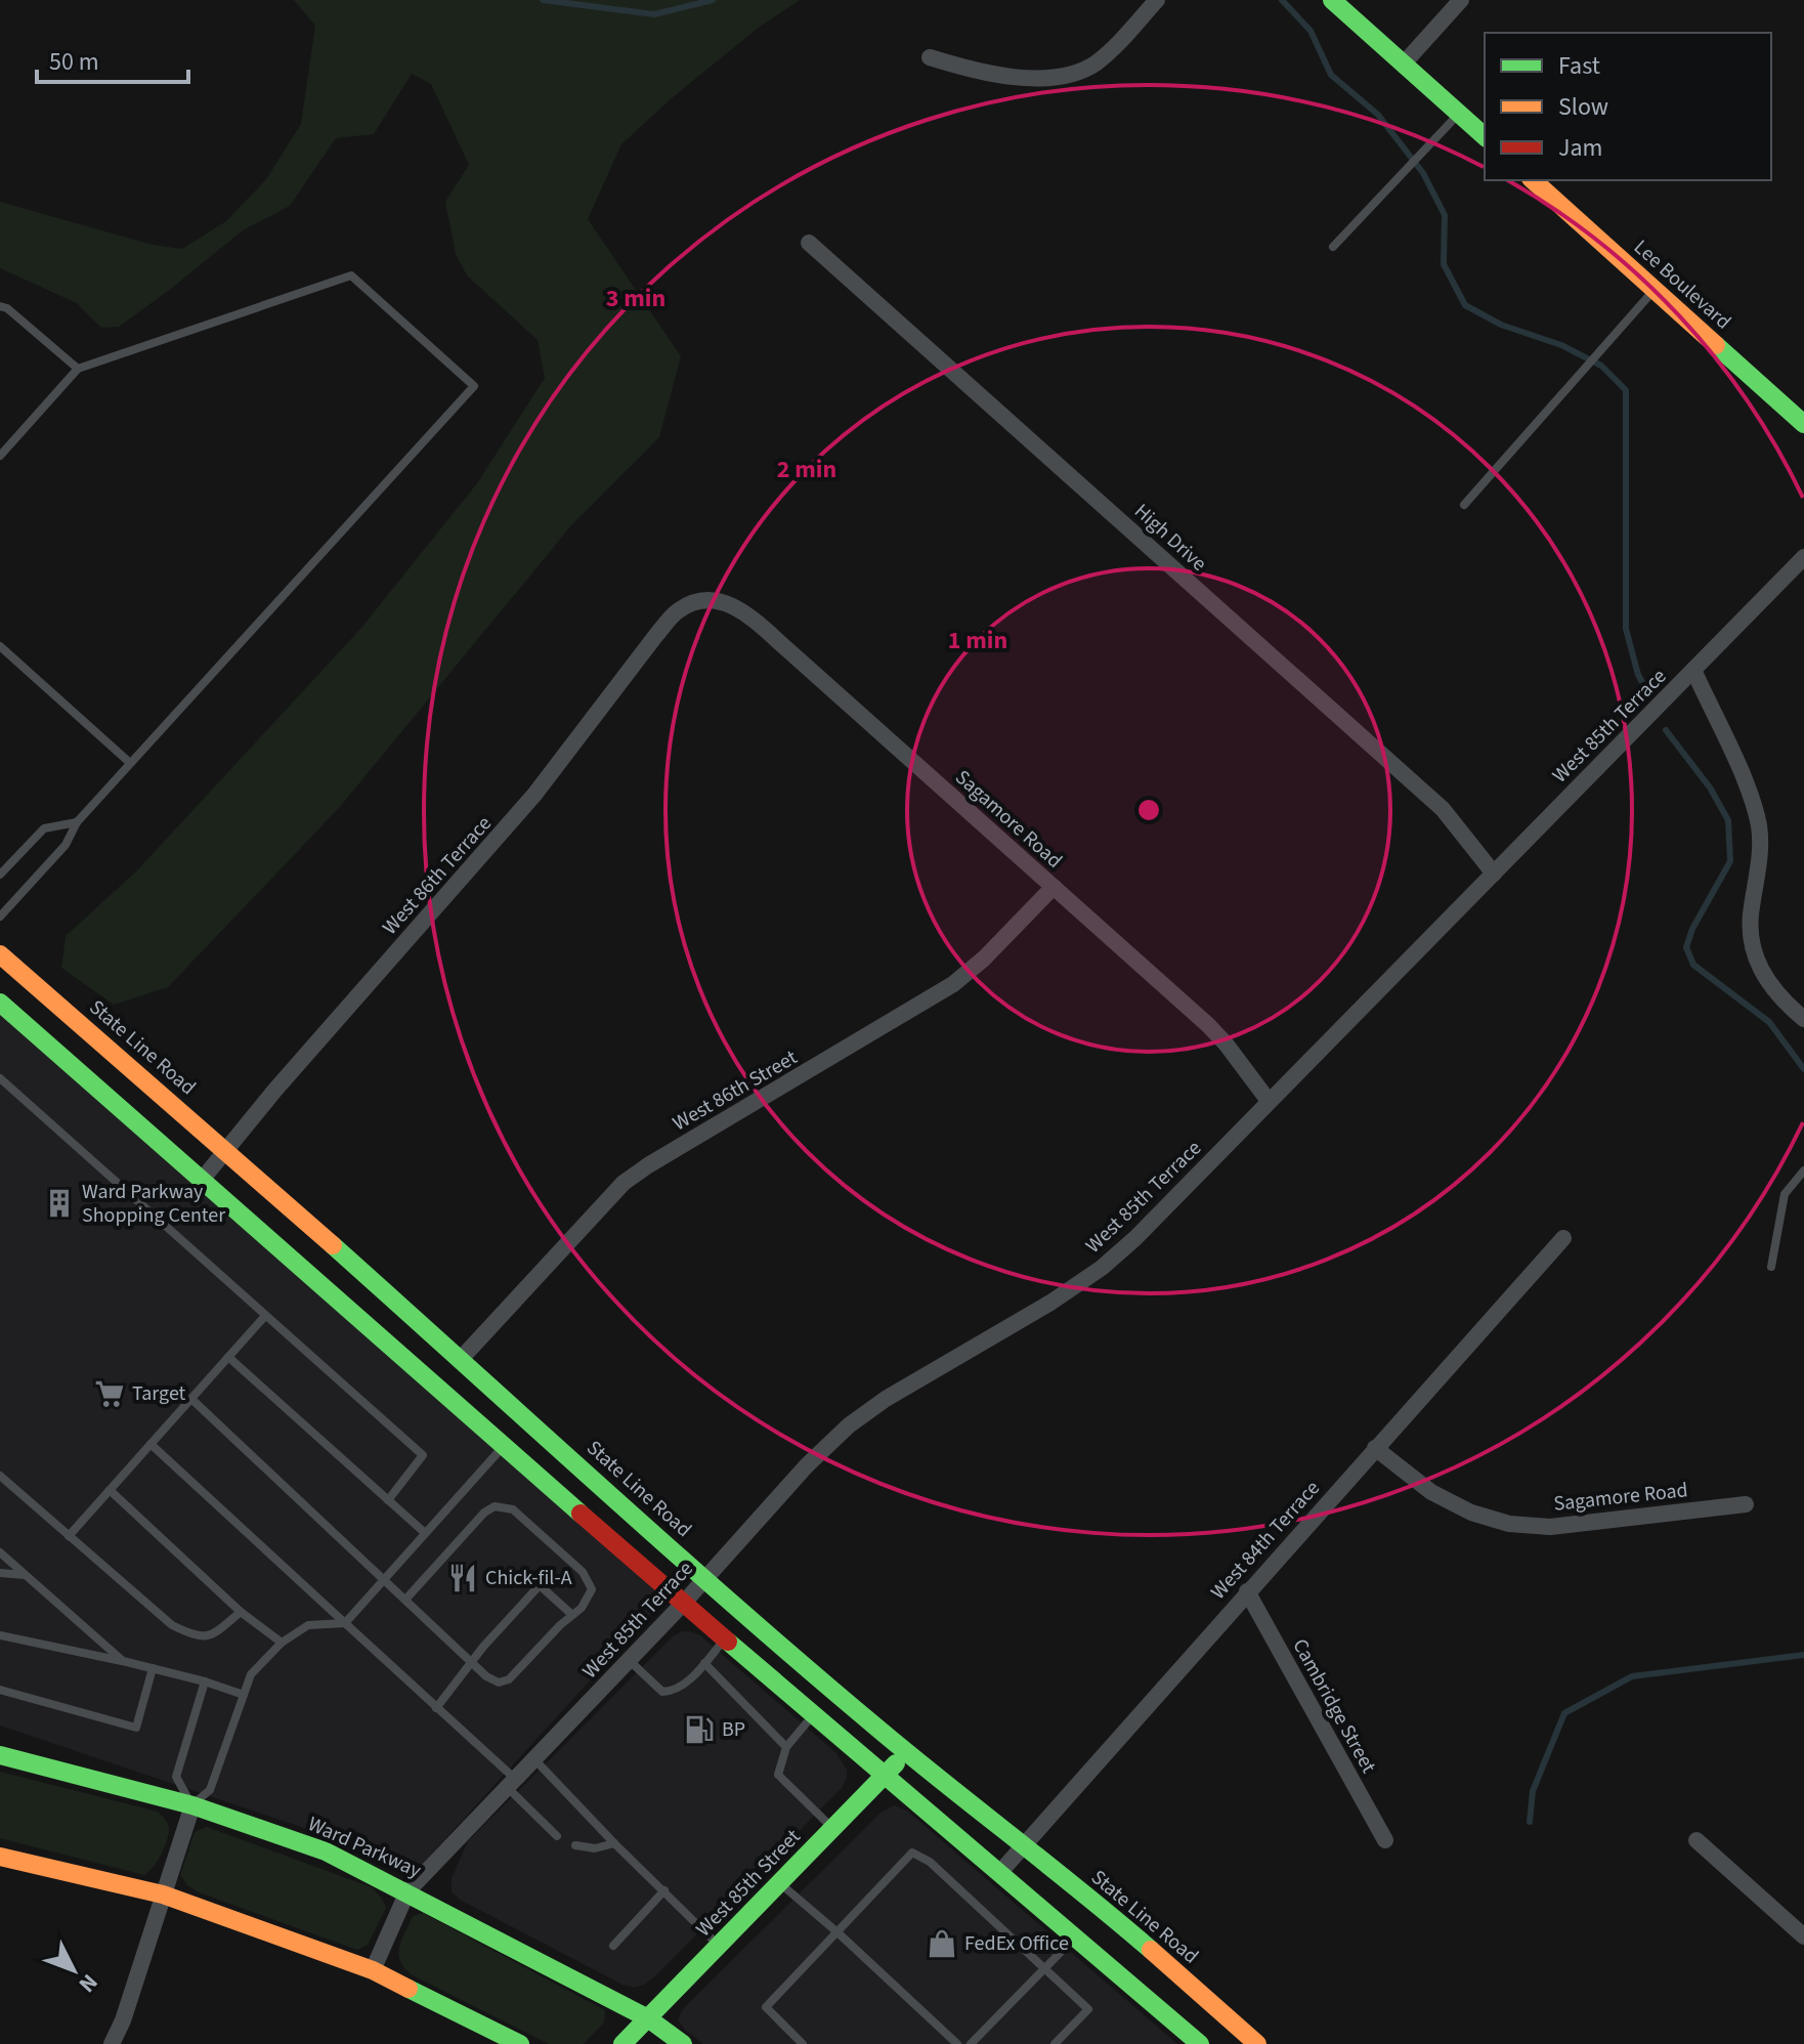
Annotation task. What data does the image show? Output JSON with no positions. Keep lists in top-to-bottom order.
{
  "streets": {
    "main road": [
      "Lee Boulevard",
      "State Line Road",
      "Ward Parkway",
      "West 85th Street"
    ],
    "street": [
      "High Drive",
      "West 85th Terrace",
      "Sagamore Road",
      "West 86th Terrace",
      "West 86th Street",
      "West 84th Terrace",
      "Cambridge Street"
    ]
  },
  "crossings": [
    ["High Drive", "West 85th Terrace"],
    ["West 85th Terrace", "Sagamore Road"],
    ["West 85th Terrace", "State Line Road"],
    ["West 85th Terrace", "Ward Parkway"],
    ["Sagamore Road", "West 86th Terrace"],
    ["Sagamore Road", "West 86th Street"],
    ["Sagamore Road", "West 84th Terrace"],
    ["West 86th Terrace", "State Line Road"],
    ["State Line Road", "West 86th Street"],
    ["State Line Road", "West 84th Terrace"],
    ["State Line Road", "West 85th Street"],
    ["West 84th Terrace", "Cambridge Street"],
    ["Ward Parkway", "West 85th Street"]
  ],
  "places": {
    "building": ["Ward Parkway Shopping Center"],
    "supermarket": ["Target"],
    "restaurant": ["Chick-fil-A"],
    "fuel station": ["BP"],
    "shop": ["FedEx Office"]
  },
  "legend": ["Fast", "Slow", "Jam"],
  "scale_bar": "50 m",
  "north": "bottom right",
  "rings": ["3 min", "2 min", "1 min"]
}
